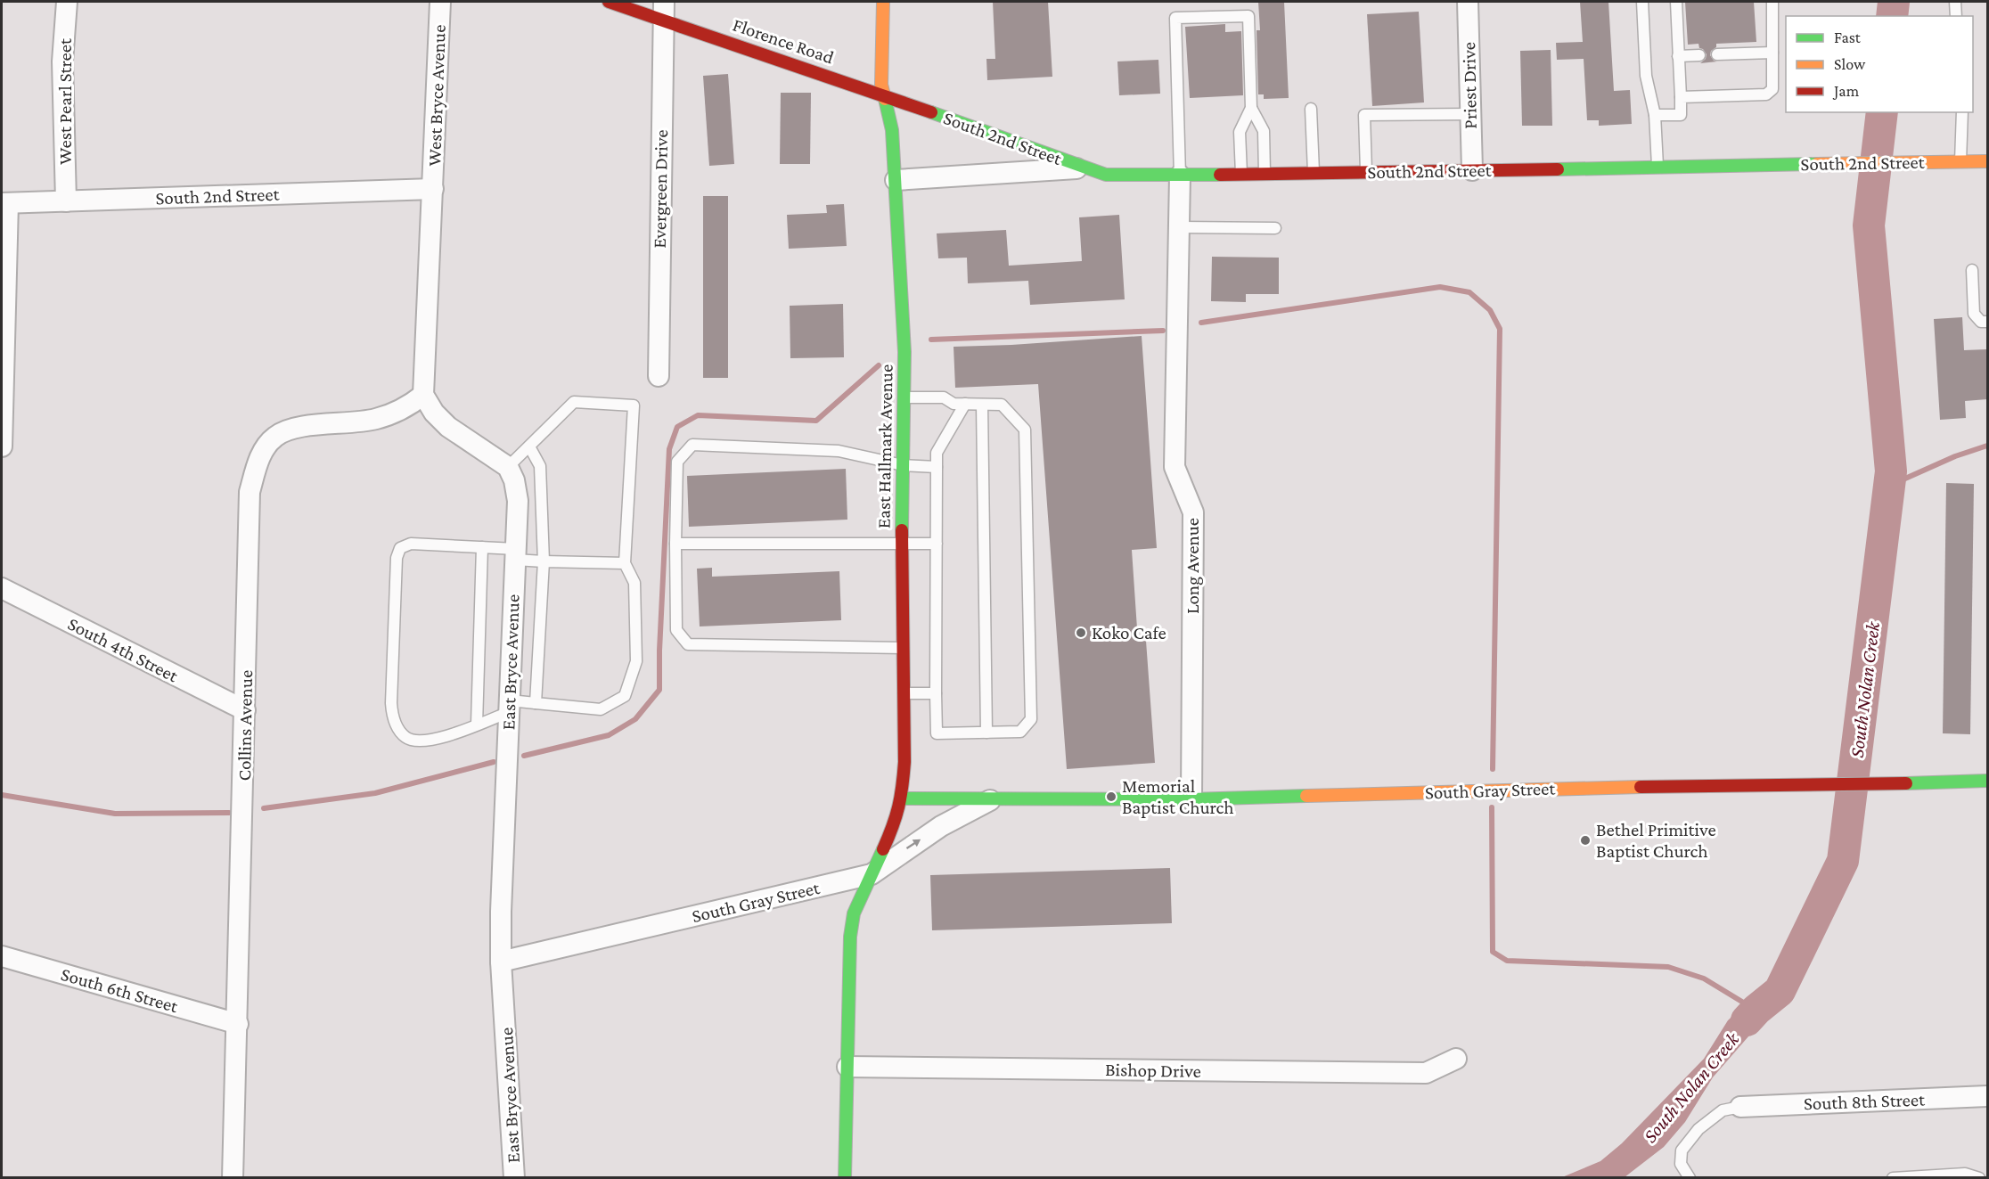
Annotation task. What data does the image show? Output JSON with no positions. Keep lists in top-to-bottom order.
{
  "streets": {
    "street": [
      "Florence Road",
      "Priest Drive",
      "West Bryce Avenue",
      "West Pearl Street",
      "South 2nd Street",
      "Evergreen Drive",
      "East Hallmark Avenue",
      "Long Avenue",
      "South 4th Street",
      "East Bryce Avenue",
      "Collins Avenue",
      "South Gray Street",
      "South 6th Street",
      "Bishop Drive",
      "South 8th Street"
    ]
  },
  "crossings": [
    ["Florence Road", "South 2nd Street"],
    ["Florence Road", "Evergreen Drive"],
    ["Florence Road", "East Hallmark Avenue"],
    ["Priest Drive", "South 2nd Street"],
    ["West Bryce Avenue", "South 2nd Street"],
    ["West Pearl Street", "South 2nd Street"],
    ["South 2nd Street", "East Hallmark Avenue"],
    ["South 2nd Street", "Long Avenue"],
    ["East Hallmark Avenue", "South Gray Street"],
    ["East Hallmark Avenue", "Bishop Drive"],
    ["Long Avenue", "South Gray Street"],
    ["South 4th Street", "Collins Avenue"],
    ["East Bryce Avenue", "South Gray Street"],
    ["Collins Avenue", "South 6th Street"]
  ],
  "water": ["South Nolan Creek"],
  "places": ["Koko Cafe", "Memorial Baptist Church", "Bethel Primitive Baptist Church"],
  "legend": ["Fast", "Slow", "Jam"]
}
